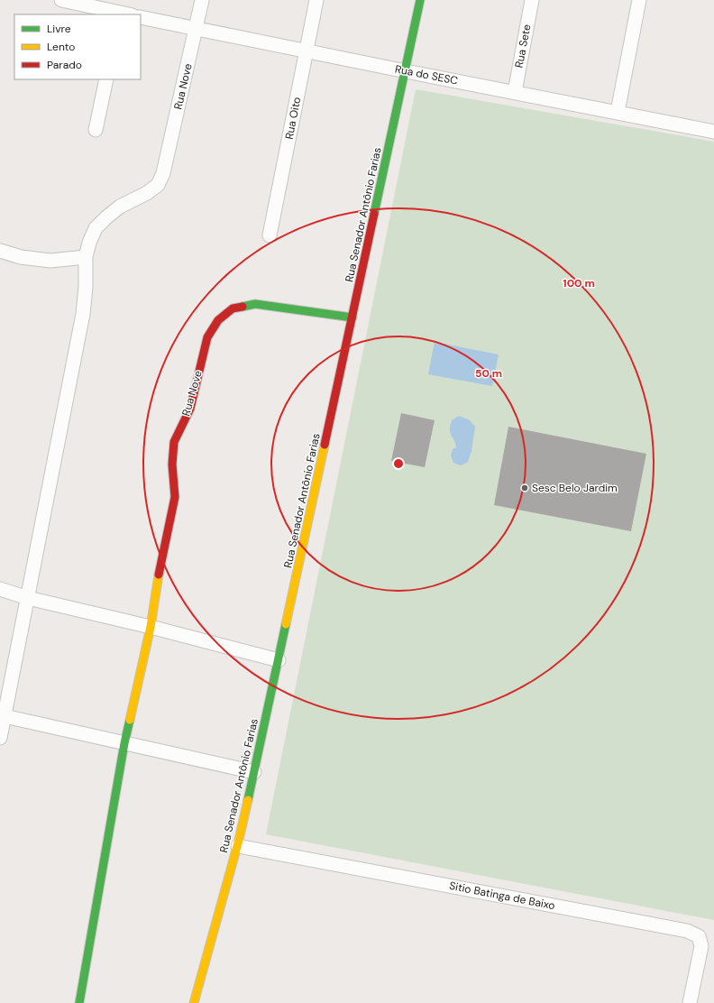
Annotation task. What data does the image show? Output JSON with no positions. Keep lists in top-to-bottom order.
{
  "streets": {
    "street": [
      "Rua Sete",
      "Rua do SESC",
      "Rua Nove",
      "Rua Oito",
      "Rua Senador Antônio Farias",
      "Sitio Batinga de Baixo"
    ]
  },
  "crossings": [
    ["Rua Sete", "Rua do SESC"],
    ["Rua do SESC", "Rua Nove"],
    ["Rua do SESC", "Rua Oito"],
    ["Rua do SESC", "Rua Senador Antônio Farias"],
    ["Rua Nove", "Rua Senador Antônio Farias"],
    ["Rua Senador Antônio Farias", "Sitio Batinga de Baixo"]
  ],
  "places": ["Sesc Belo Jardim"],
  "legend": ["Livre", "Lento", "Parado"],
  "rings": ["100 m", "50 m"]
}
